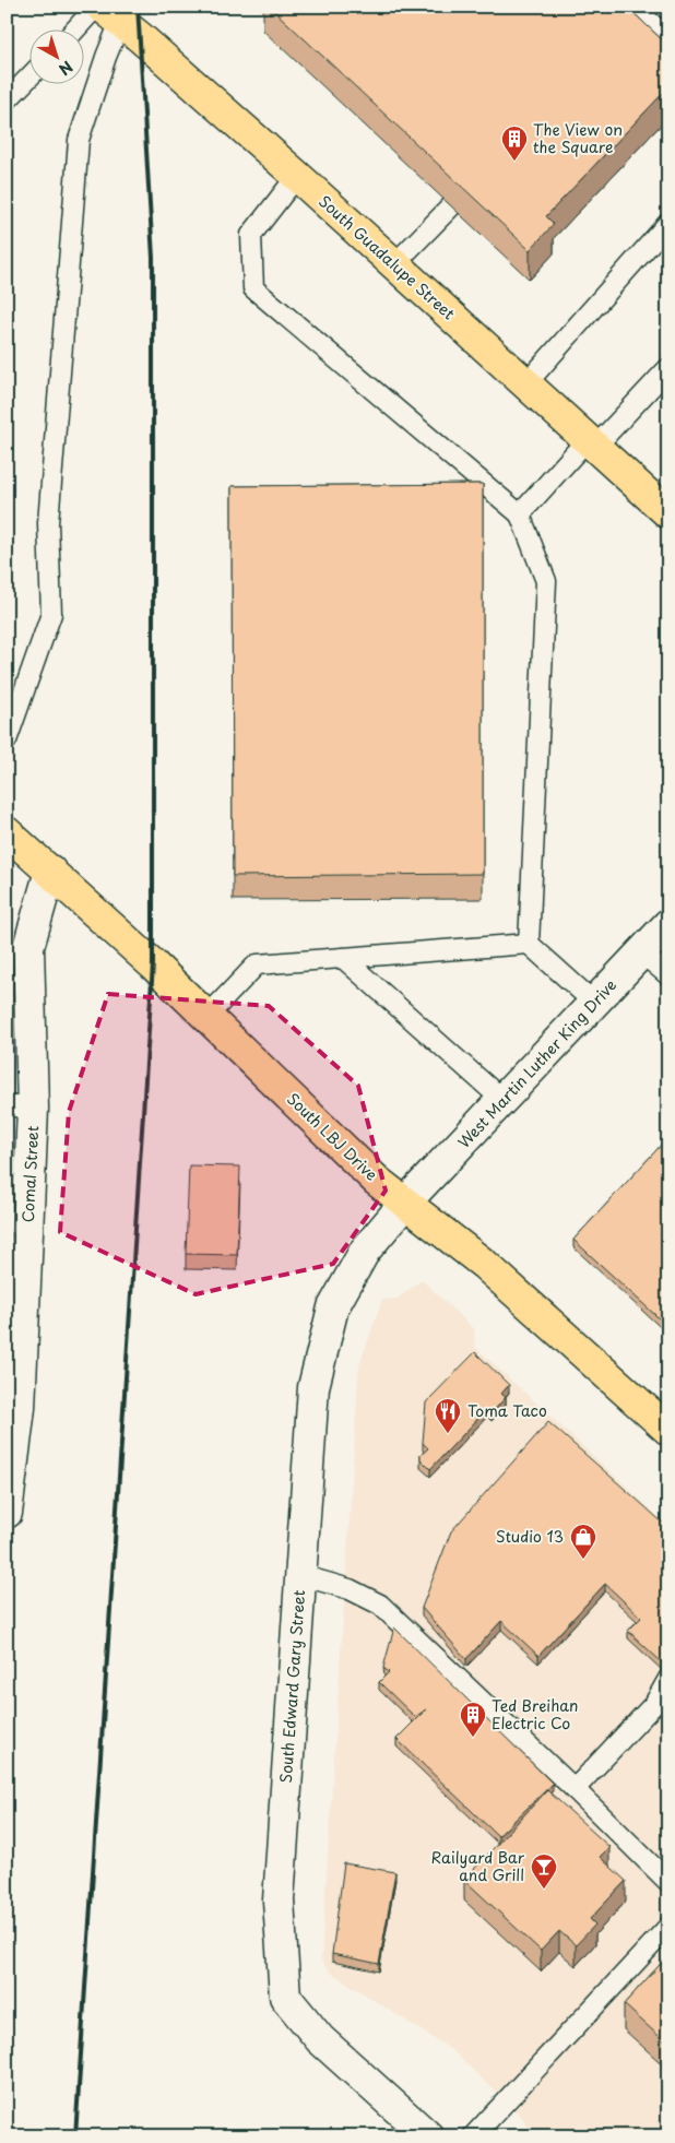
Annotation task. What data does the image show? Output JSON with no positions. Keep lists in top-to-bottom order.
{
  "streets": {
    "main road": ["South Guadalupe Street", "South LBJ Drive"],
    "street": ["West Martin Luther King Drive", "Comal Street", "South Edward Gary Street"]
  },
  "crossings": [
    ["West Martin Luther King Drive", "South LBJ Drive"],
    ["West Martin Luther King Drive", "South Edward Gary Street"],
    ["South LBJ Drive", "Comal Street"],
    ["South LBJ Drive", "South Edward Gary Street"]
  ],
  "places": {
    "building": ["The View on the Square", "Ted Breihan Electric Co"],
    "restaurant": ["Toma Taco"],
    "shop": ["Studio 13"],
    "bar": ["Railyard Bar and Grill"]
  },
  "north": "bottom right"
}
